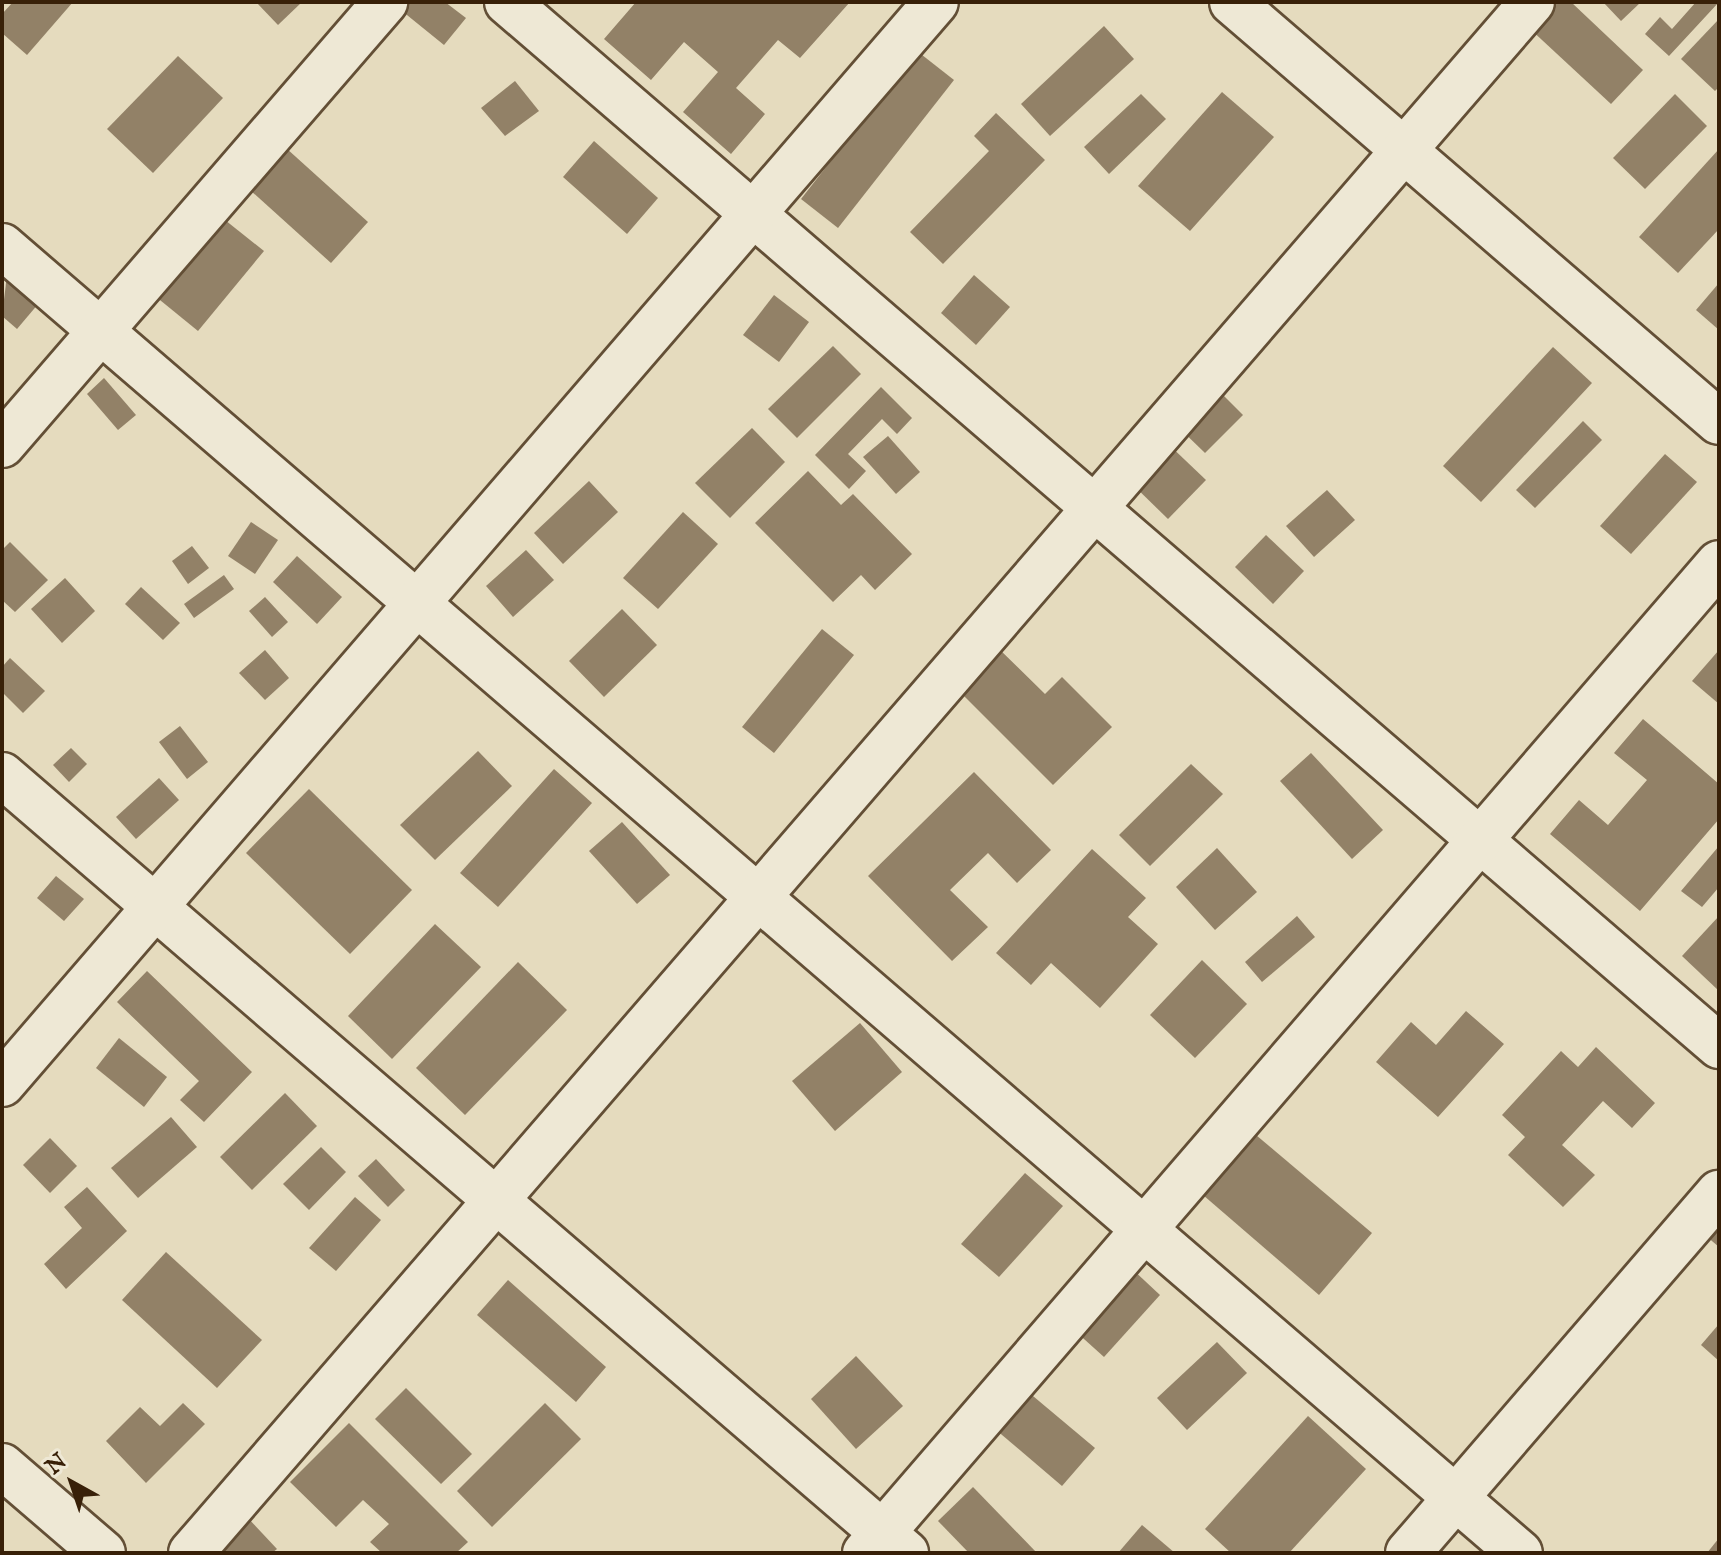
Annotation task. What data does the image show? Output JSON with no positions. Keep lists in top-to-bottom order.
{
  "north": "top left"
}
